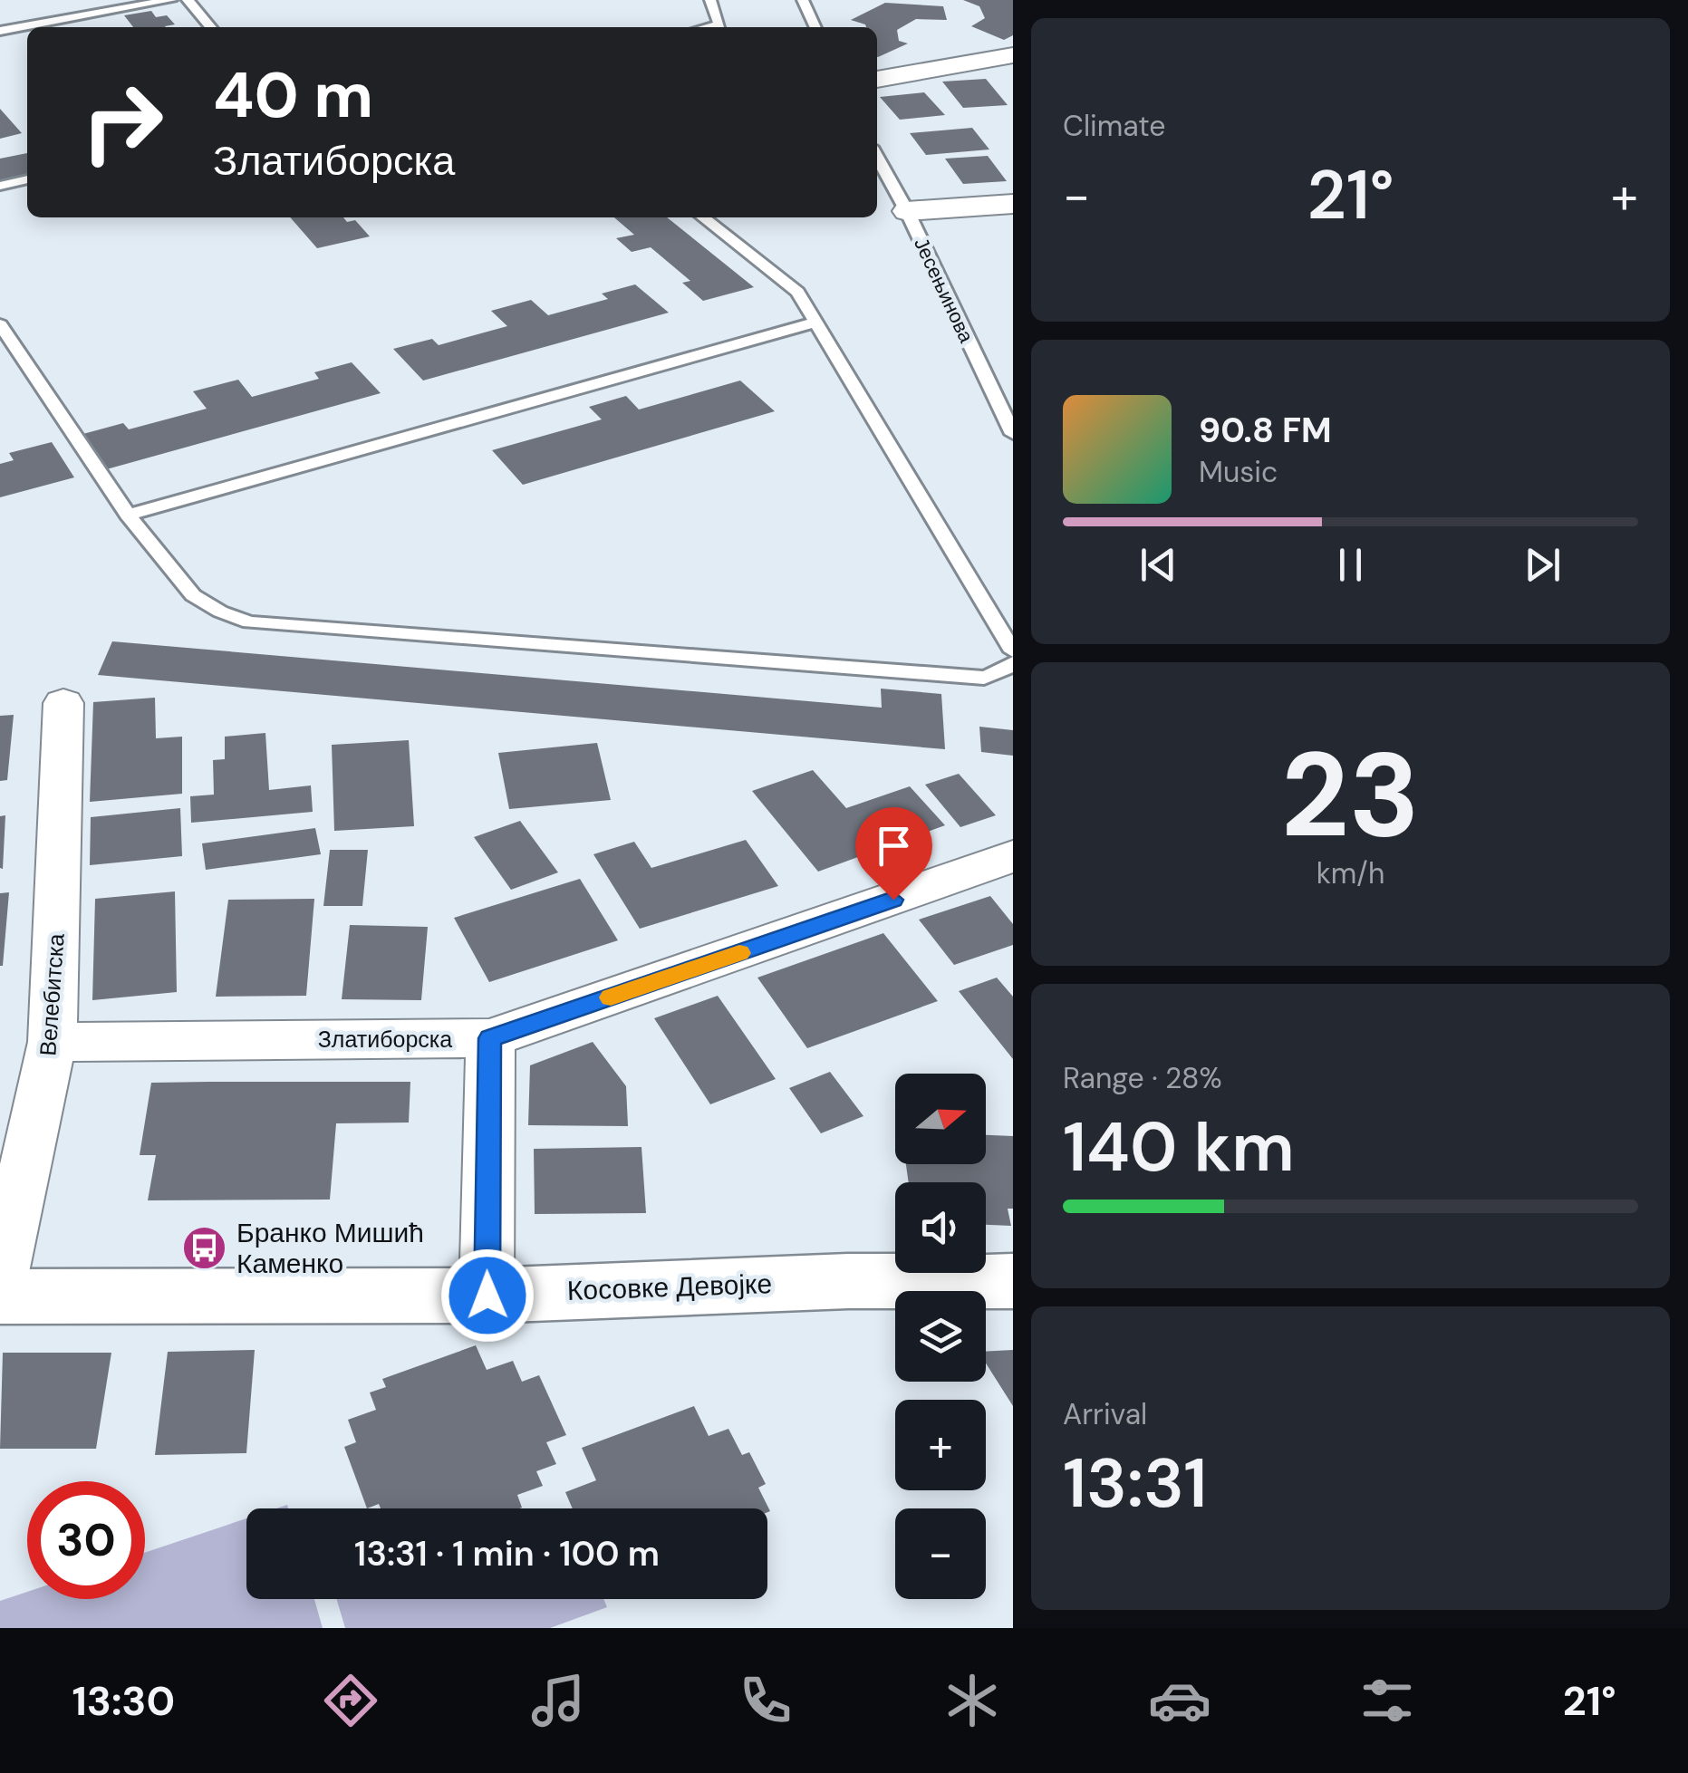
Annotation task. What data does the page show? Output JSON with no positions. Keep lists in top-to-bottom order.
{
  "streets": {
    "street": ["Велебитска", "Златиборска", "Косовке Девојке"],
    "lane": ["Јесењинова"]
  },
  "crossings": [
    ["Велебитска", "Златиборска"]
  ],
  "places": {
    "bus stop": ["Бранко Мишић Каменко"]
  },
  "north": "right",
  "page": {
    "tile": [
      "Climate",
      ["23", "km/h"],
      ["Range · 28%", "140 km"],
      ["Arrival", "13:31"]
    ],
    "turn": ["40 m", "Златиборска"],
    "heat": ["−", "21°", "+"],
    "song": ["90.8 FM", "Music"],
    "map_buttons": ["+", "−"],
    "limit": "30",
    "trip": "13:31 · 1 min · 100 m",
    "tabs": ["13:30", "21°"]
  }
}
